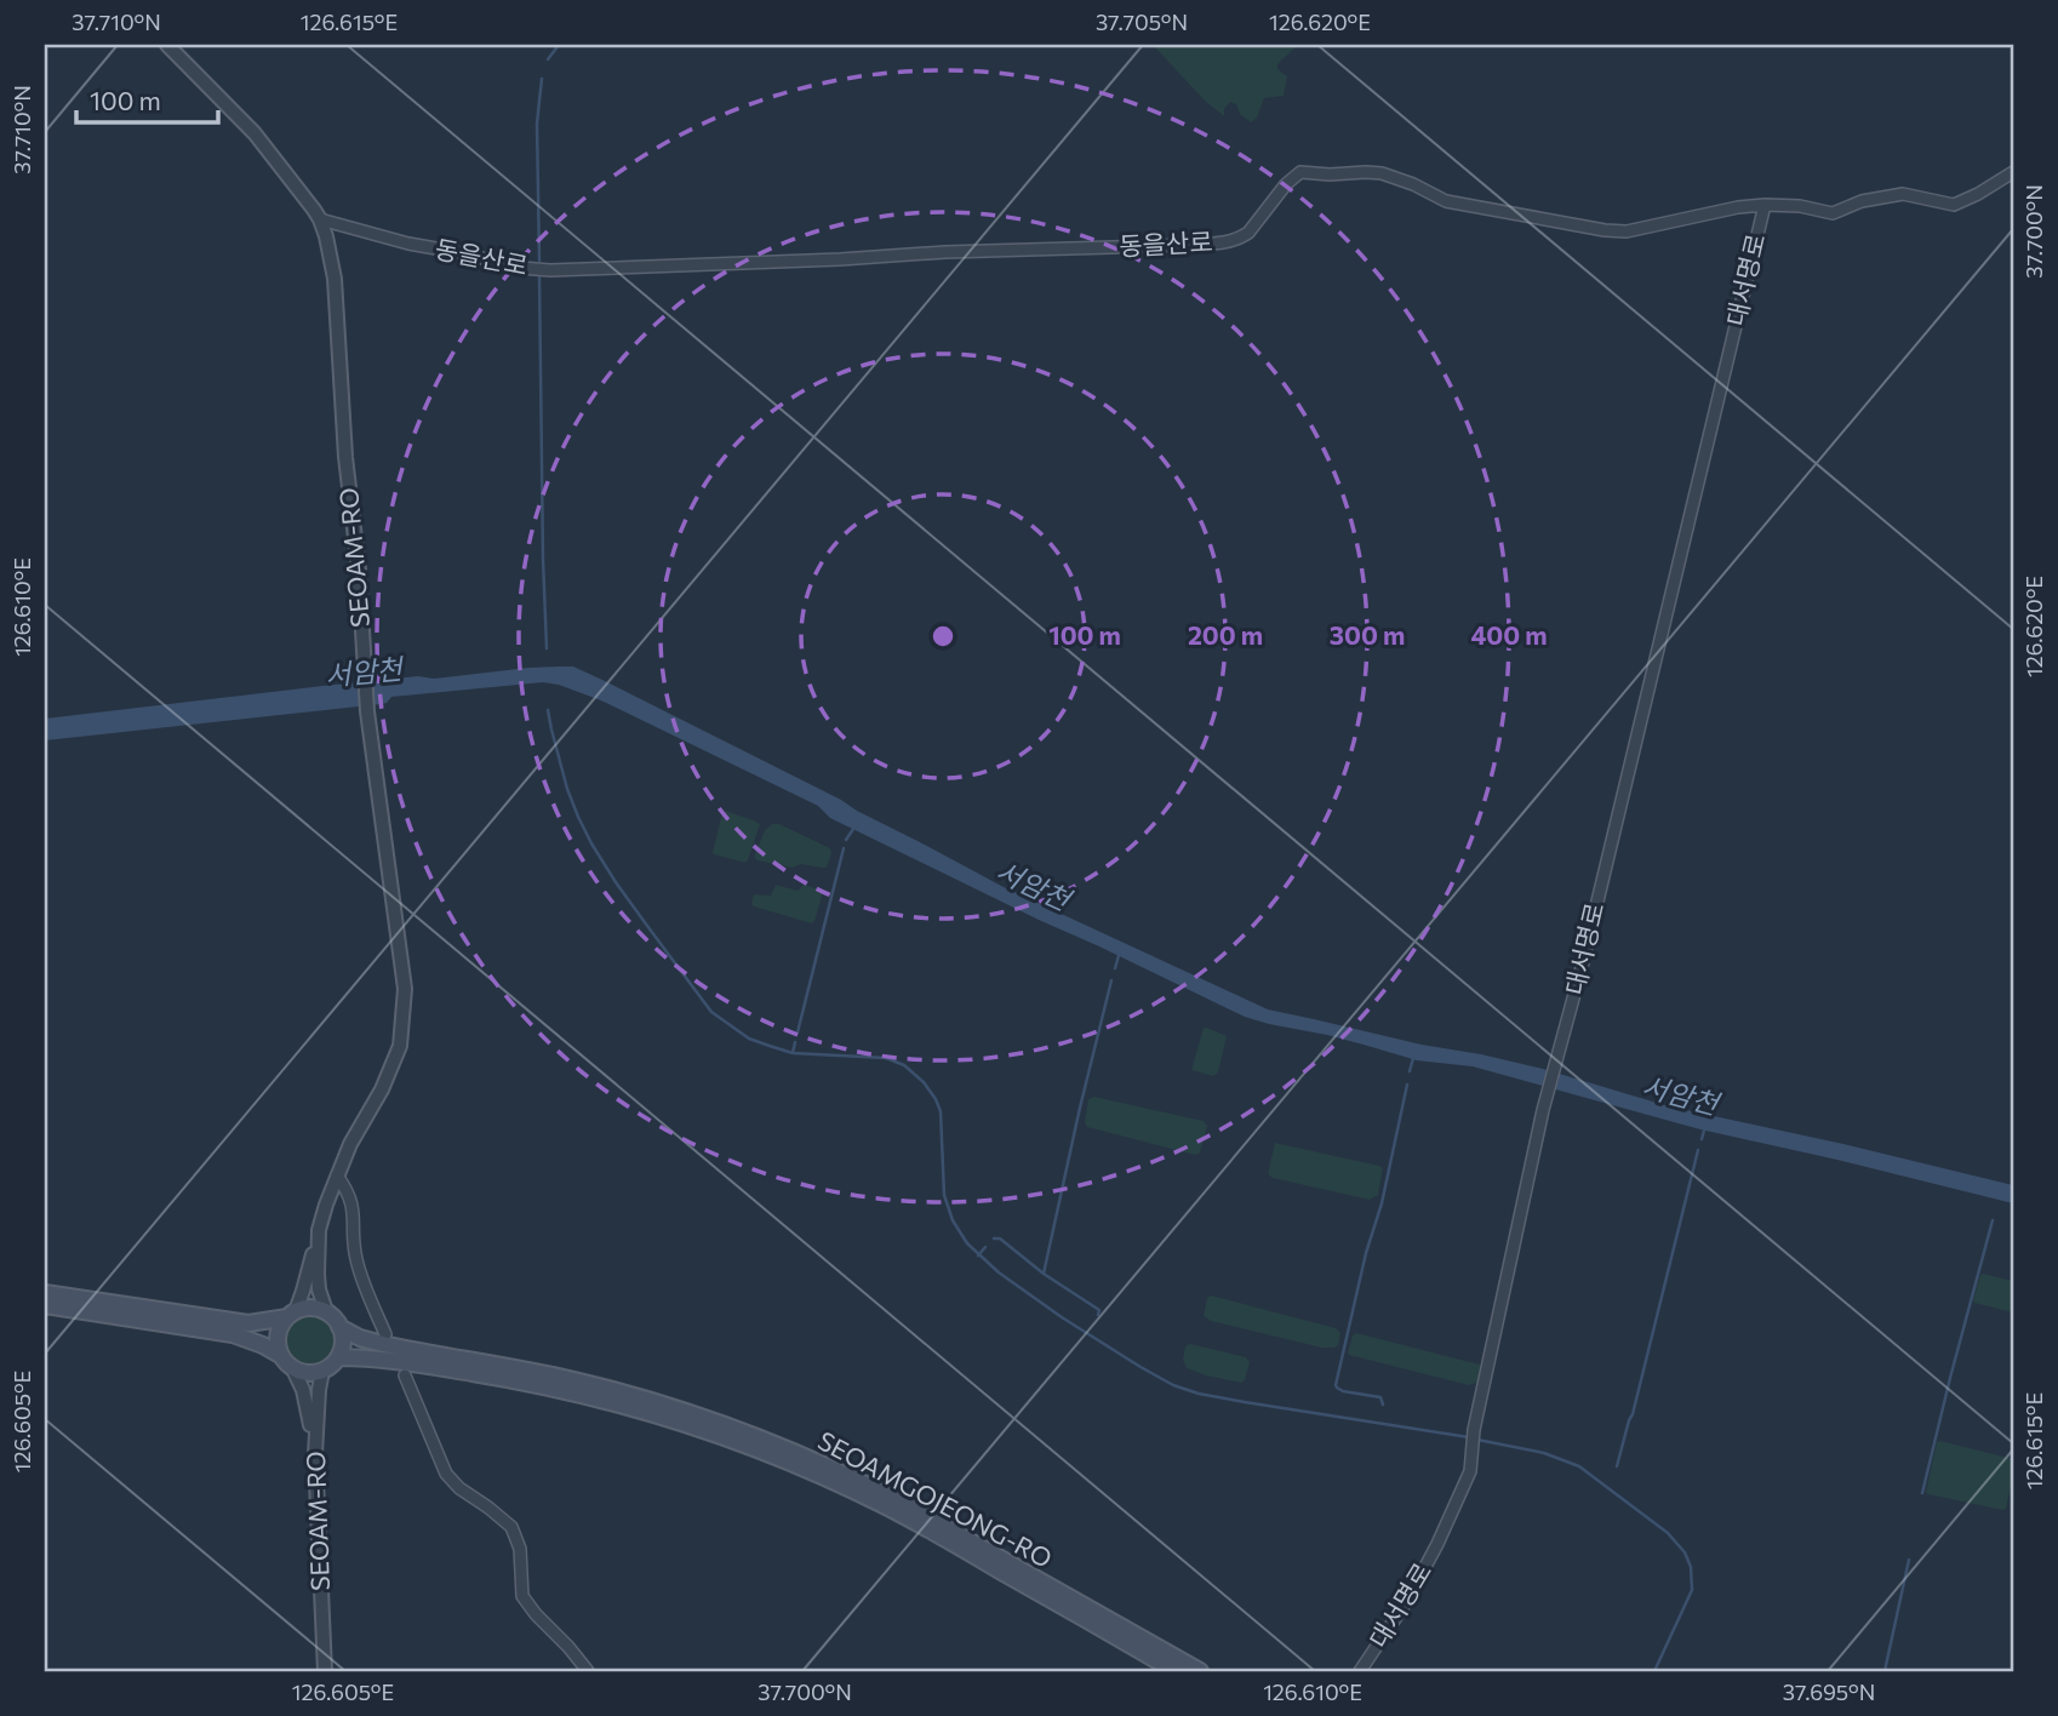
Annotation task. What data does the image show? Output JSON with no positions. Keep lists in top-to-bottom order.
{
  "streets": {
    "main road": ["SEOAMGOJEONG-RO"],
    "street": ["동을산로", "대서명로", "SEOAM-RO"]
  },
  "crossings": [
    ["동을산로", "대서명로"],
    ["동을산로", "SEOAM-RO"],
    ["SEOAM-RO", "SEOAMGOJEONG-RO"]
  ],
  "water": ["서암천"],
  "scale_bar": "100 m",
  "coordinates": [
    "37.710°N",
    "126.615°E",
    "37.705°N",
    "126.620°E",
    "37.700°N",
    "126.610°E",
    "126.605°E",
    "37.695°N"
  ],
  "rings": [
    "100 m",
    "200 m",
    "300 m",
    "400 m"
  ]
}
